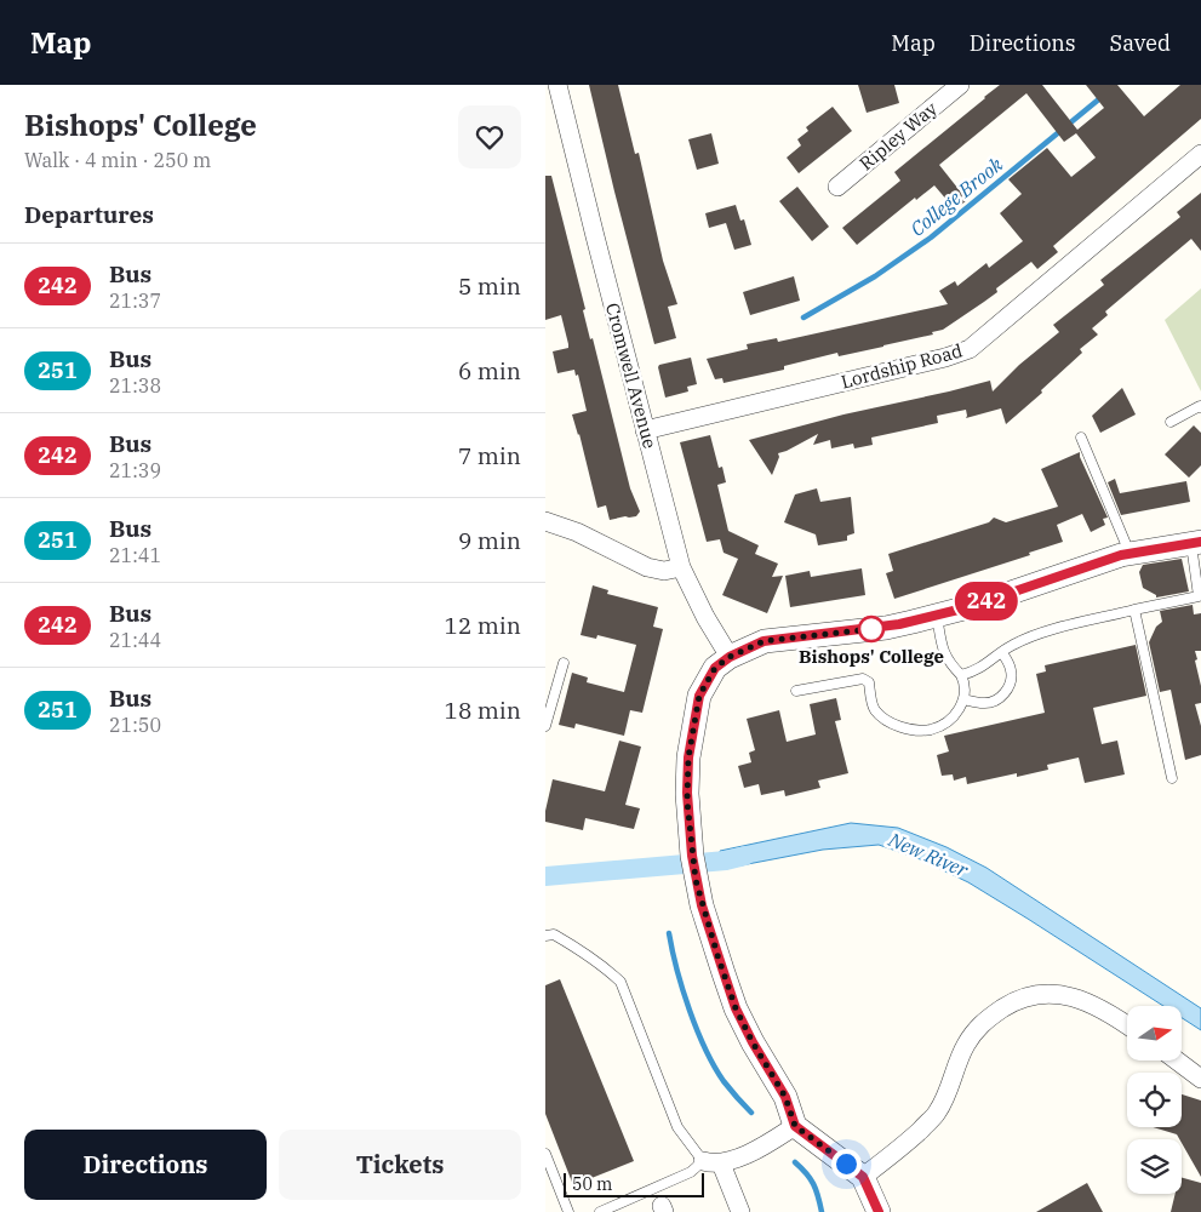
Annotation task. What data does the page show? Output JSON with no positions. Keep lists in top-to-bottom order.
{
  "streets": {
    "street": ["Ripley Way", "Lordship Road", "Cromwell Avenue"]
  },
  "crossings": [
    ["Lordship Road", "Cromwell Avenue"]
  ],
  "water": ["College Brook", "New River"],
  "places": ["Bishops' College"],
  "lines": ["bus line 242"],
  "scale_bar": "50 m",
  "north": "right",
  "page": {
    "header": "Map",
    "nav": ["Map", "Directions", "Saved"],
    "heading": [
      ["Bishops' College", "Walk · 4 min · 250 m"],
      "Departures"
    ],
    "on_map": "242",
    "list": [
      {
        "mark": "242",
        "name": "Bus",
        "note": "21:37",
        "value": "5 min"
      },
      {
        "mark": "251",
        "name": "Bus",
        "note": "21:38",
        "value": "6 min"
      },
      {
        "mark": "242",
        "name": "Bus",
        "note": "21:39",
        "value": "7 min"
      },
      {
        "mark": "251",
        "name": "Bus",
        "note": "21:41",
        "value": "9 min"
      },
      {
        "mark": "242",
        "name": "Bus",
        "note": "21:44",
        "value": "12 min"
      },
      {
        "mark": "251",
        "name": "Bus",
        "note": "21:50",
        "value": "18 min"
      }
    ],
    "buttons": ["Directions", "Tickets"],
    "scale": "50 m"
  }
}
